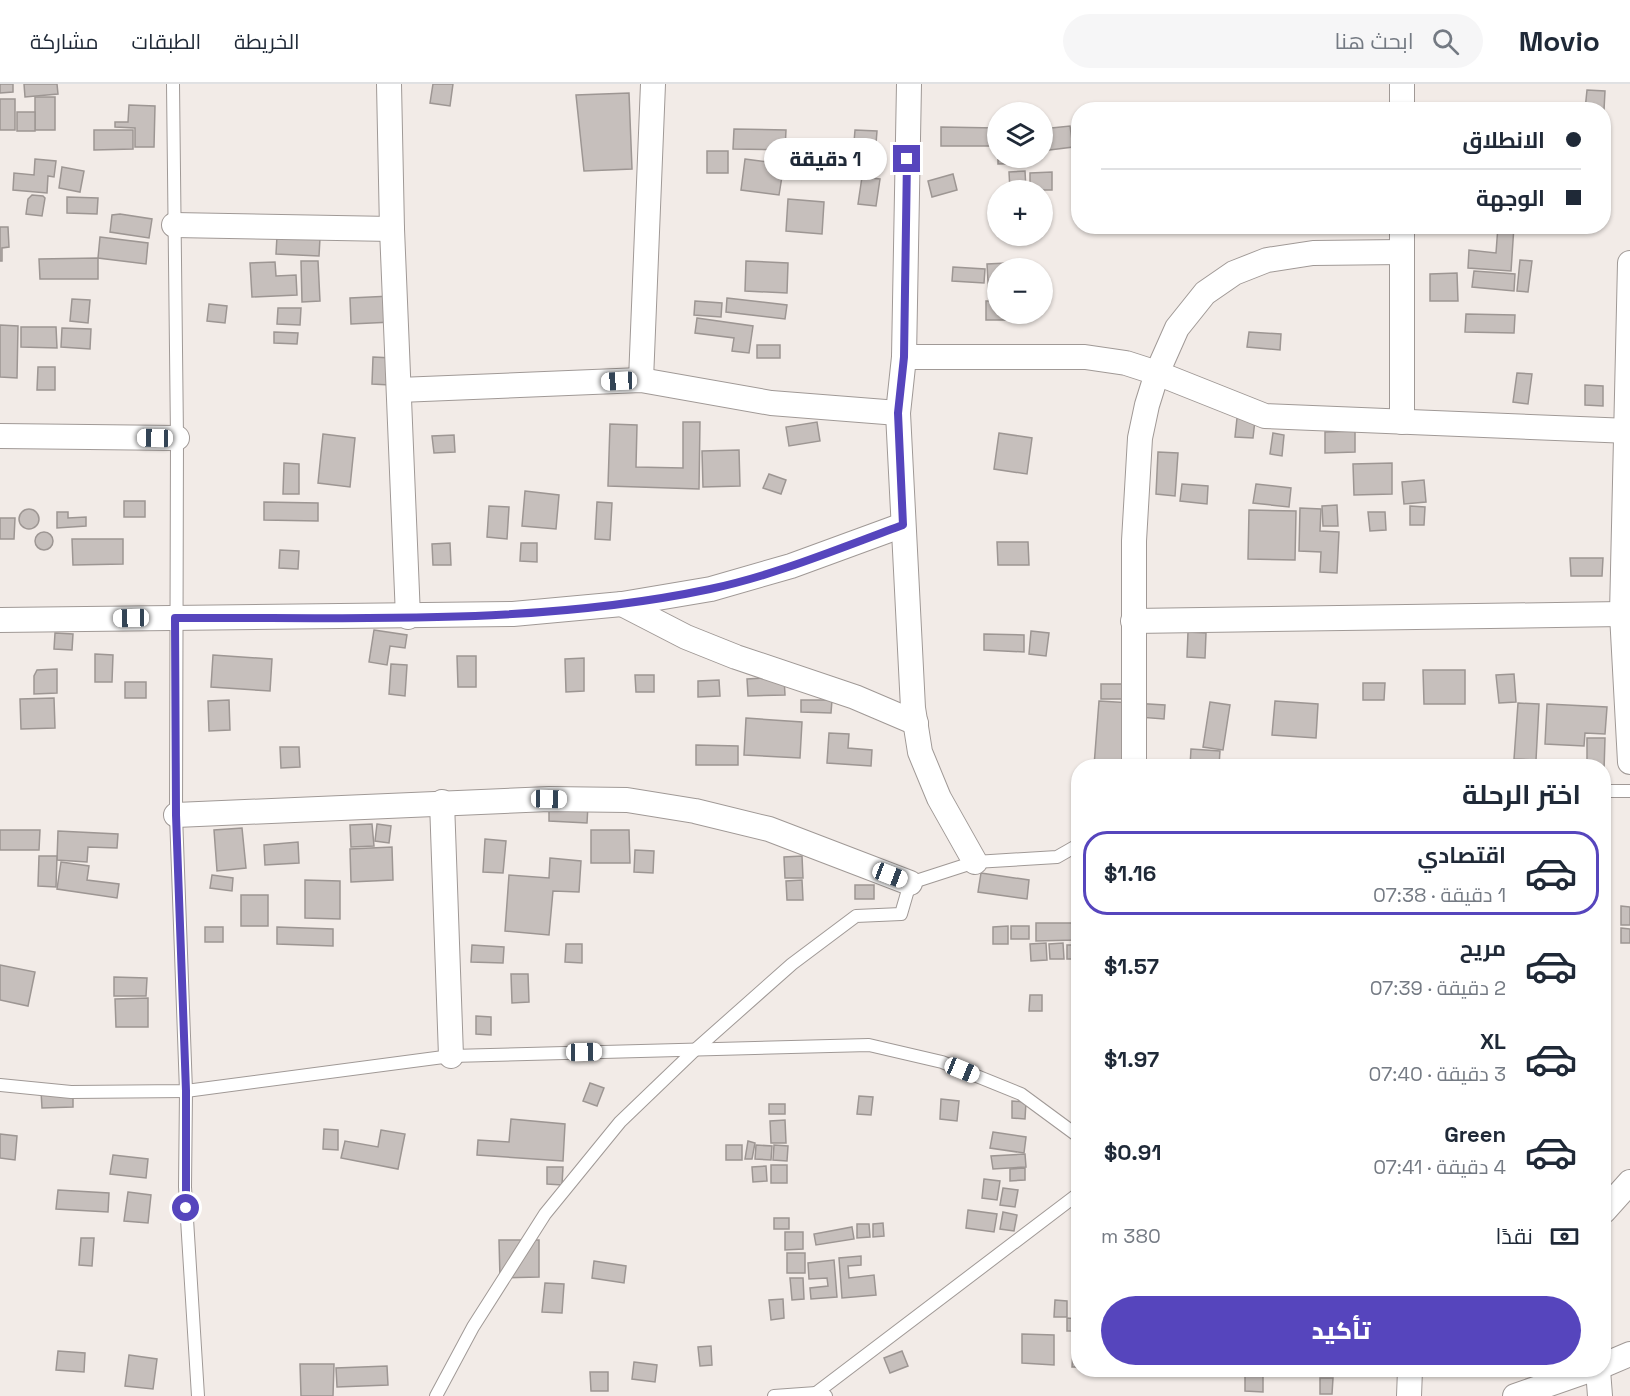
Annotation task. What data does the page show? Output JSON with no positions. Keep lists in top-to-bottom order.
{
  "page": {
    "header": "Movio",
    "search": "ابحث هنا",
    "nav": ["الخريطة", "الطبقات", "مشاركة"],
    "map_buttons": ["+", "−"],
    "banner": ["الانطلاق", "الوجهة"],
    "bubble": "1 دقيقة",
    "heading": "اختر الرحلة",
    "list": [
      {
        "name": "اقتصادي",
        "note": "1 دقيقة · 07:38",
        "value": "$1.16"
      },
      {
        "name": "مريح",
        "note": "2 دقيقة · 07:39",
        "value": "$1.57"
      },
      {
        "name": "XL",
        "note": "3 دقيقة · 07:40",
        "value": "$1.97"
      },
      {
        "name": "Green",
        "note": "4 دقيقة · 07:41",
        "value": "$0.91"
      }
    ],
    "pay": ["نقدًا", "380 m"],
    "buttons": "تأكيد"
  }
}
